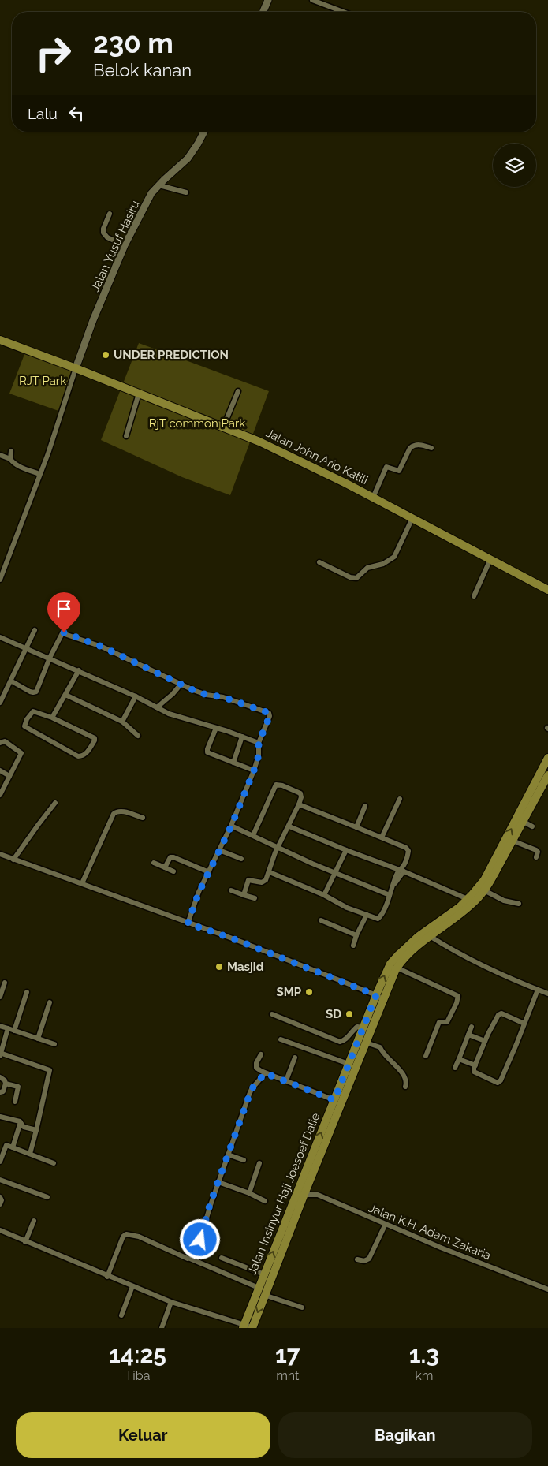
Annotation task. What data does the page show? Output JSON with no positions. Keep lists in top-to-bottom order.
{
  "streets": {
    "main road": ["Jalan Yusuf Hasiru", "Jalan John Ario Katili", "Jalan Insinyur Haji Joesoef Dalie"],
    "street": ["Jalan K.H. Adam Zakaria"]
  },
  "crossings": [
    ["Jalan Yusuf Hasiru", "Jalan John Ario Katili"],
    ["Jalan Insinyur Haji Joesoef Dalie", "Jalan K.H. Adam Zakaria"]
  ],
  "parks": ["RJT Park", "RjT common Park"],
  "places": [
    "UNDER PREDICTION",
    "Masjid",
    "SMP",
    "SD"
  ],
  "page": {
    "turn": ["230 m", "Belok kanan"],
    "then": "Lalu",
    "eta": [
      "14:25",
      "Tiba",
      "17",
      "mnt",
      "1.3",
      "km"
    ],
    "buttons": ["Keluar", "Bagikan"]
  }
}
